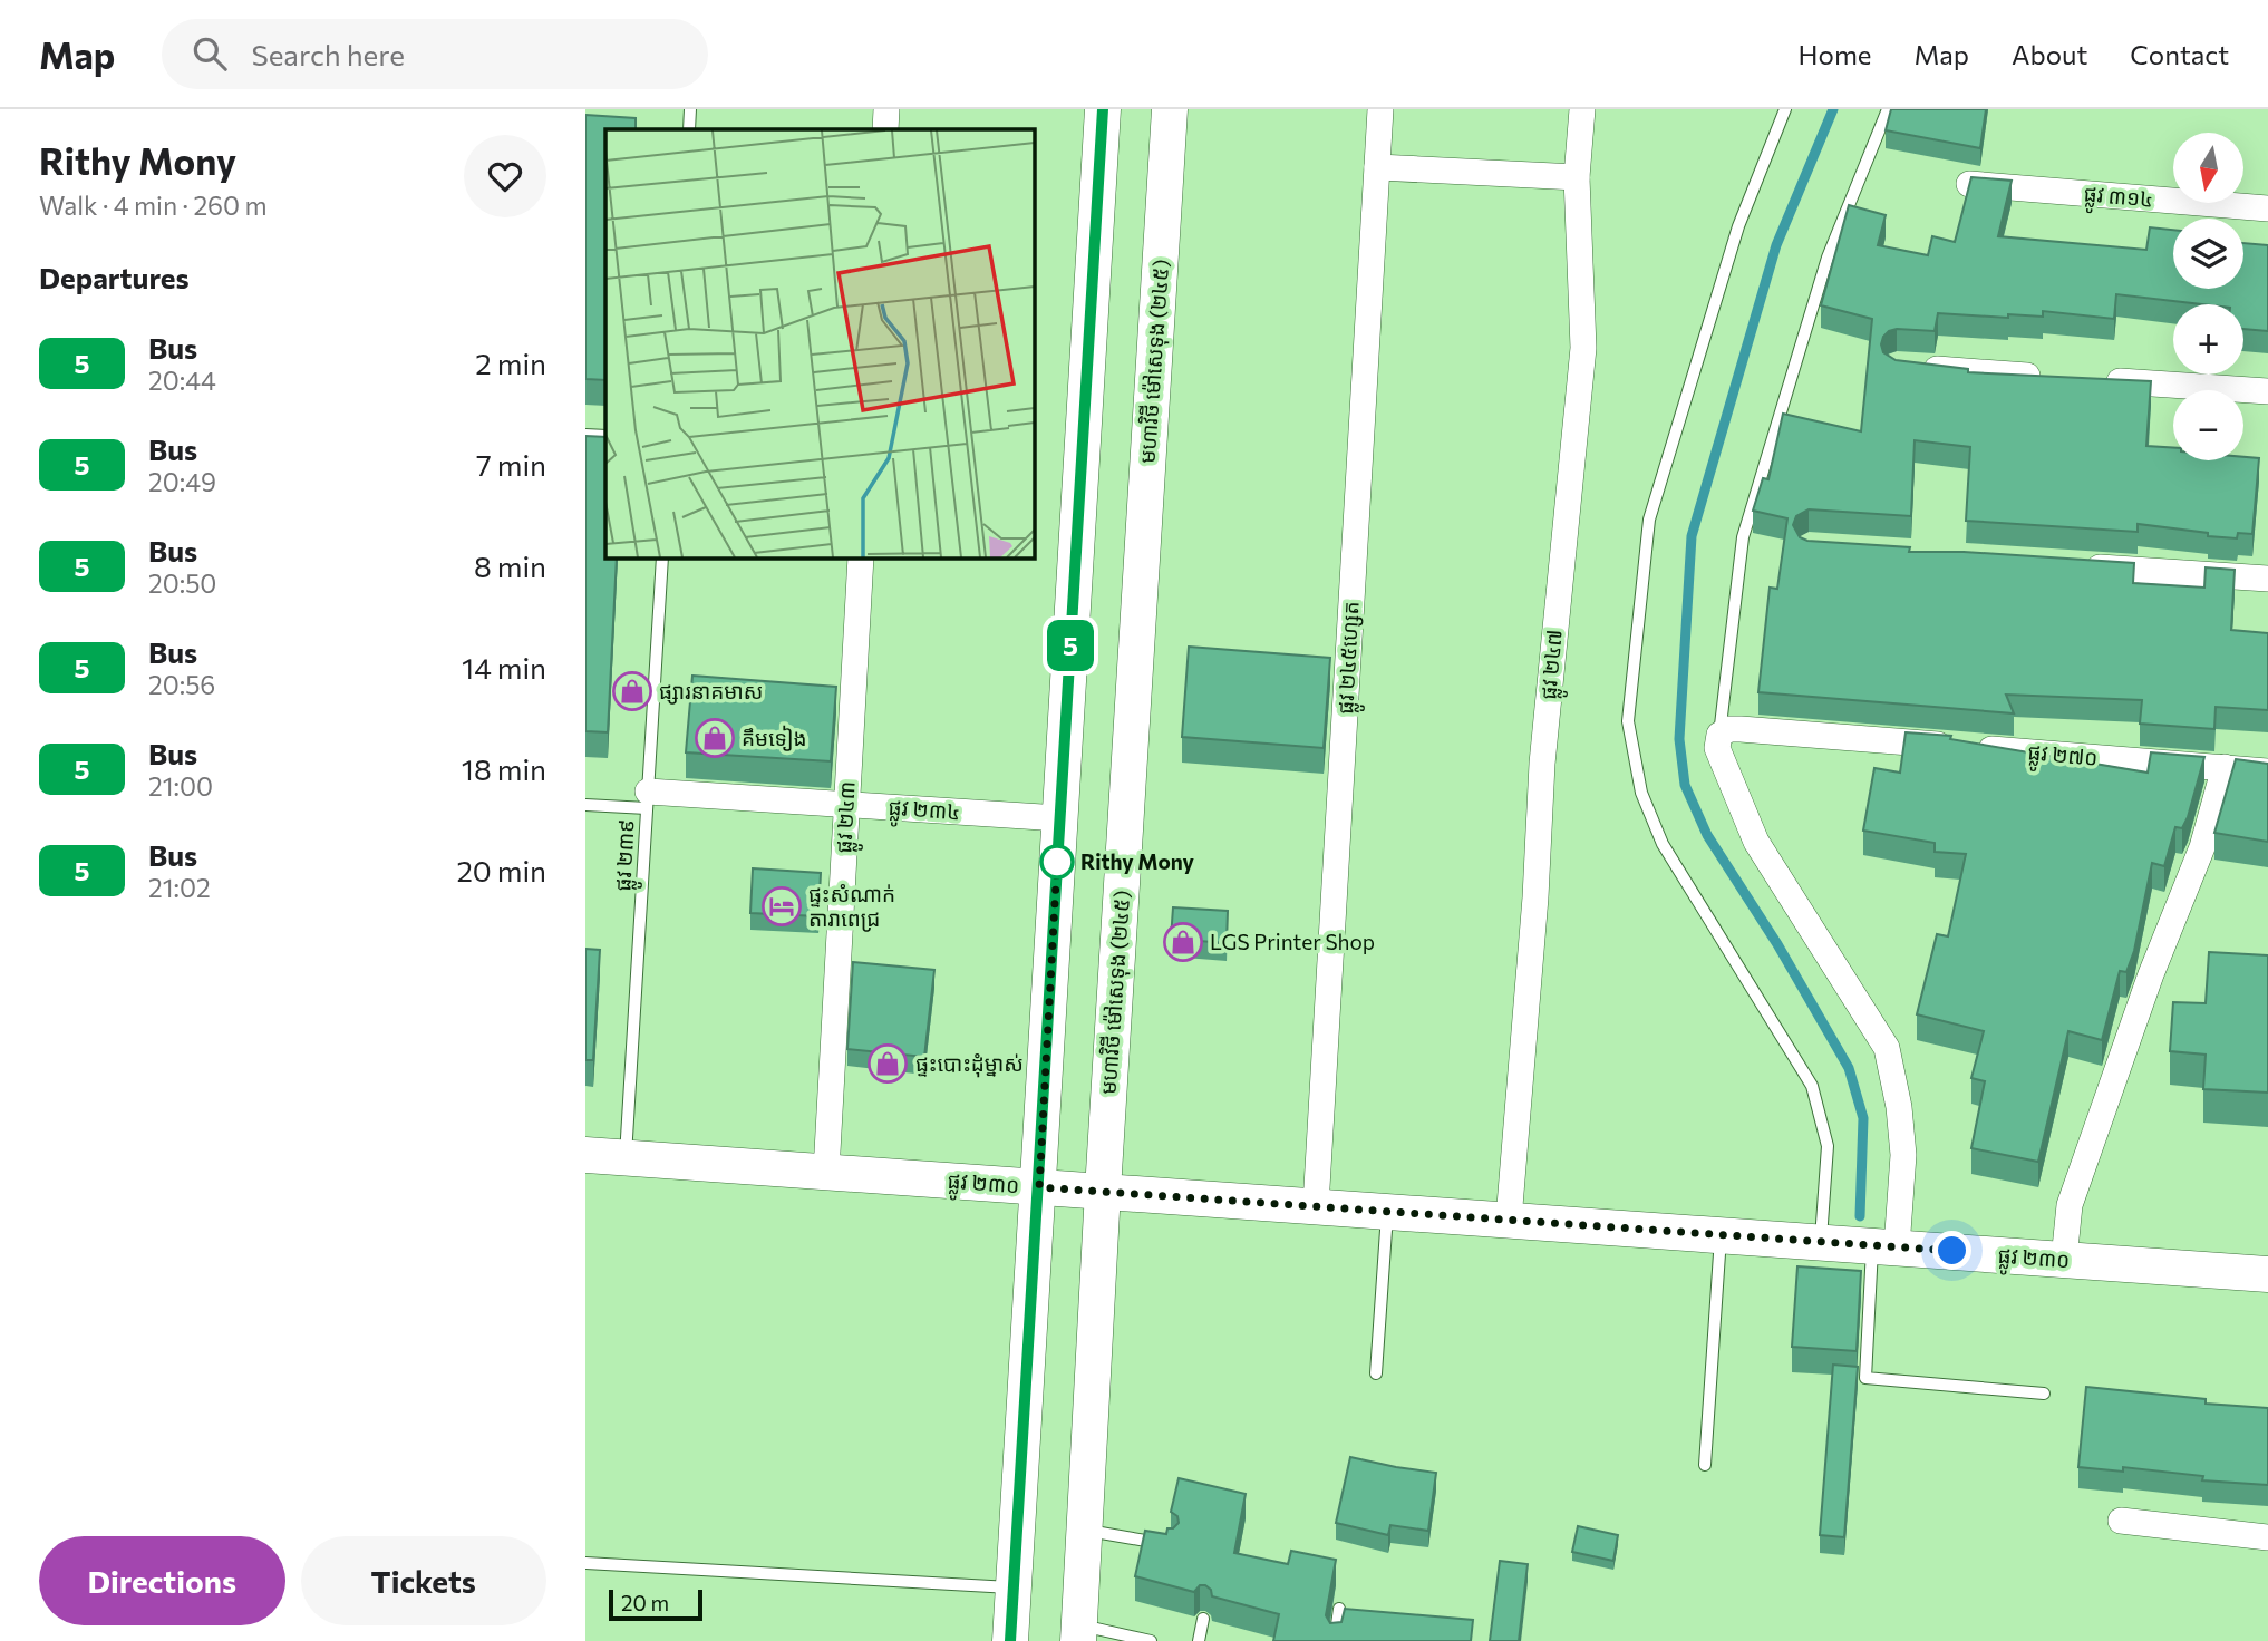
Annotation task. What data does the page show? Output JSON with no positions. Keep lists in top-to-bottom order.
{
  "streets": {
    "main road": ["មហាវិថី ម៉ៅសេទុង (២៤៥)", "ផ្លូវ ២៣០"],
    "street": [
      "ផ្លូវ ៣១៤",
      "ផ្លូវ ២៤៥ហ្សេត",
      "ផ្លូវ ២៤៧",
      "ផ្លូវ ២៧០",
      "ផ្លូវ ២៣៤",
      "ផ្លូវ ២៤៣"
    ],
    "lane": ["ផ្លូវ ២៣៩"]
  },
  "crossings": [
    ["មហាវិថី ម៉ៅសេទុង (២៤៥)", "ផ្លូវ ២៣០"],
    ["ផ្លូវ ២៤៥ហ្សេត", "ផ្លូវ ២៣០"],
    ["ផ្លូវ ២៤៧", "ផ្លូវ ២៣០"],
    ["ផ្លូវ ២៣៤", "ផ្លូវ ២៤៣"],
    ["ផ្លូវ ២៣៤", "ផ្លូវ ២៣៩"],
    ["ផ្លូវ ២៤៣", "ផ្លូវ ២៣០"],
    ["ផ្លូវ ២៣៩", "ផ្លូវ ២៣០"]
  ],
  "places": {
    "shop": [
      "ផ្សារនាគមាស",
      "គឹមទៀង",
      "LGS Printer Shop",
      "ផ្ទះបោះដុំម្នាស់"
    ],
    "other": ["Rithy Mony"],
    "hotel": ["ផ្ទះសំណាក់ តារាពេជ្រ"]
  },
  "lines": ["bus line 5"],
  "scale_bar": "20 m",
  "north": "bottom",
  "page": {
    "header": "Map",
    "search": "Search here",
    "nav": [
      "Home",
      "Map",
      "About",
      "Contact"
    ],
    "heading": [
      ["Rithy Mony", "Walk · 4 min · 260 m"],
      "Departures"
    ],
    "on_map": "5",
    "map_buttons": ["+", "−"],
    "list": [
      {
        "mark": "5",
        "name": "Bus",
        "note": "20:44",
        "value": "2 min"
      },
      {
        "mark": "5",
        "name": "Bus",
        "note": "20:49",
        "value": "7 min"
      },
      {
        "mark": "5",
        "name": "Bus",
        "note": "20:50",
        "value": "8 min"
      },
      {
        "mark": "5",
        "name": "Bus",
        "note": "20:56",
        "value": "14 min"
      },
      {
        "mark": "5",
        "name": "Bus",
        "note": "21:00",
        "value": "18 min"
      },
      {
        "mark": "5",
        "name": "Bus",
        "note": "21:02",
        "value": "20 min"
      }
    ],
    "buttons": ["Directions", "Tickets"],
    "scale": "20 m"
  }
}
